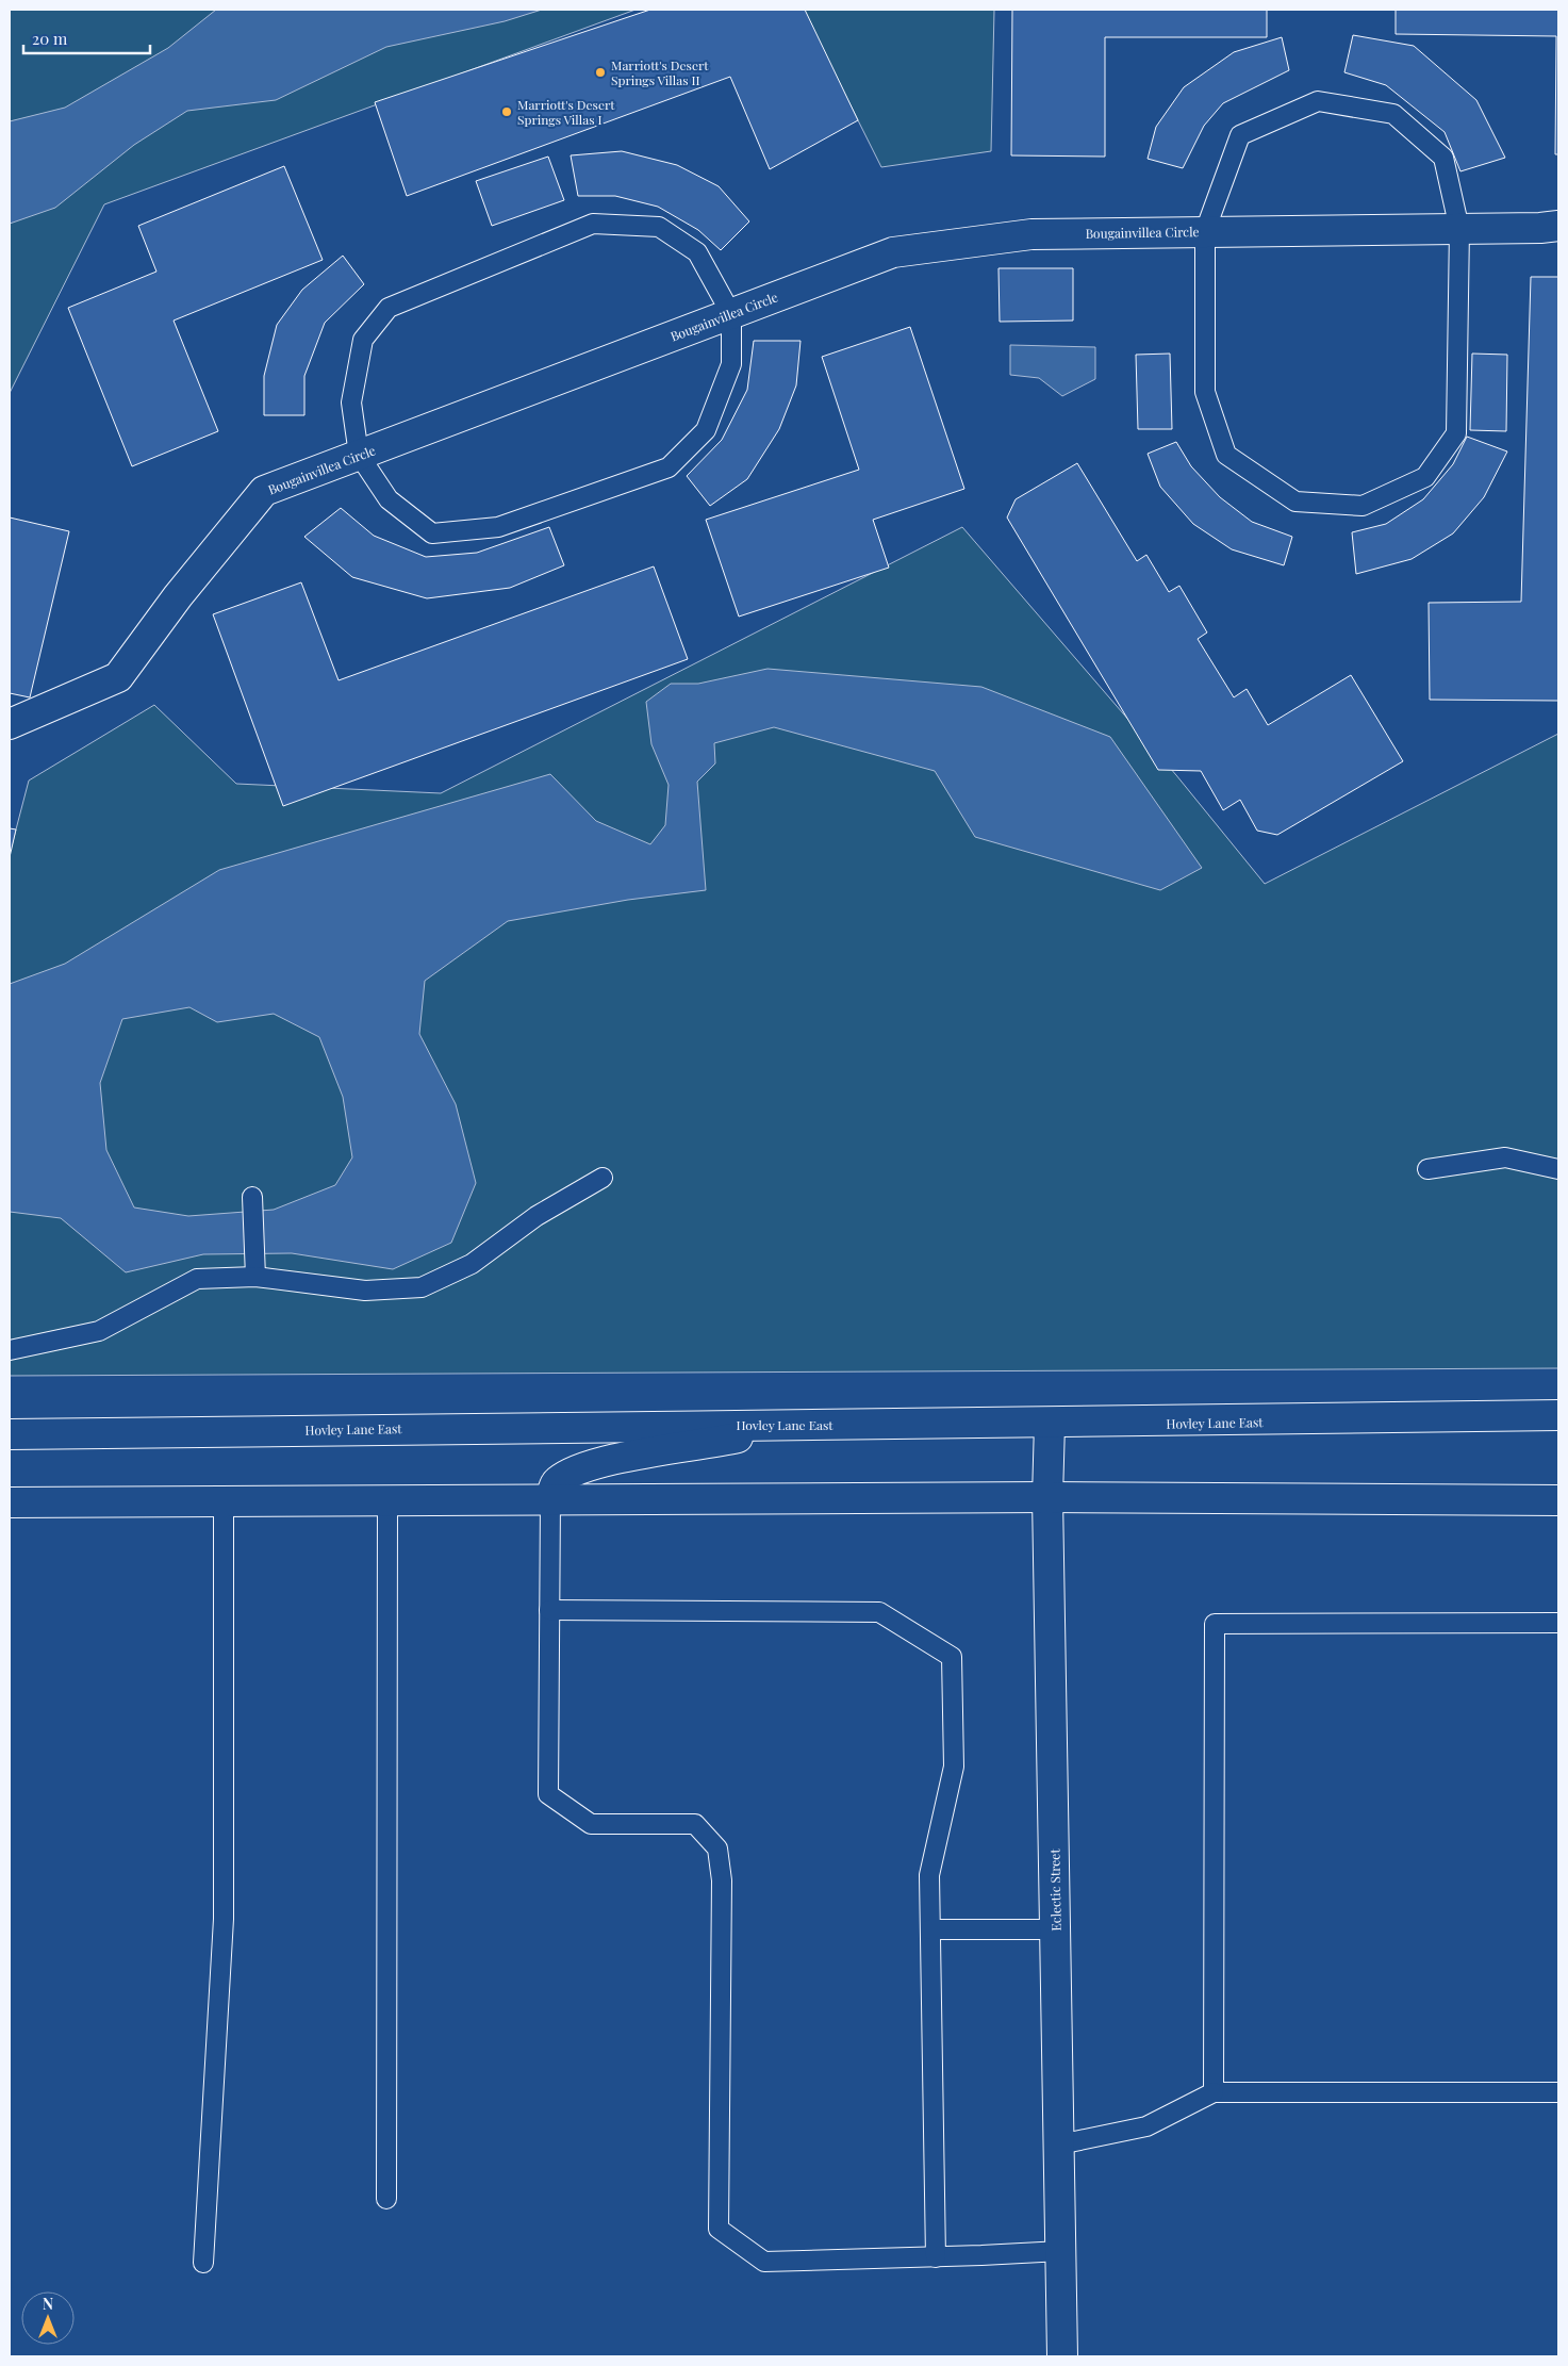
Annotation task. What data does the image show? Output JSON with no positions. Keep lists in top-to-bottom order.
{
  "streets": {
    "street": ["Bougainvillea Circle", "Hovley Lane East", "Eclectic Street"]
  },
  "crossings": [
    ["Hovley Lane East", "Eclectic Street"]
  ],
  "places": ["Marriott's Desert Springs Villas II", "Marriott's Desert Springs Villas I"],
  "scale_bar": "20 m",
  "north": "top"
}
